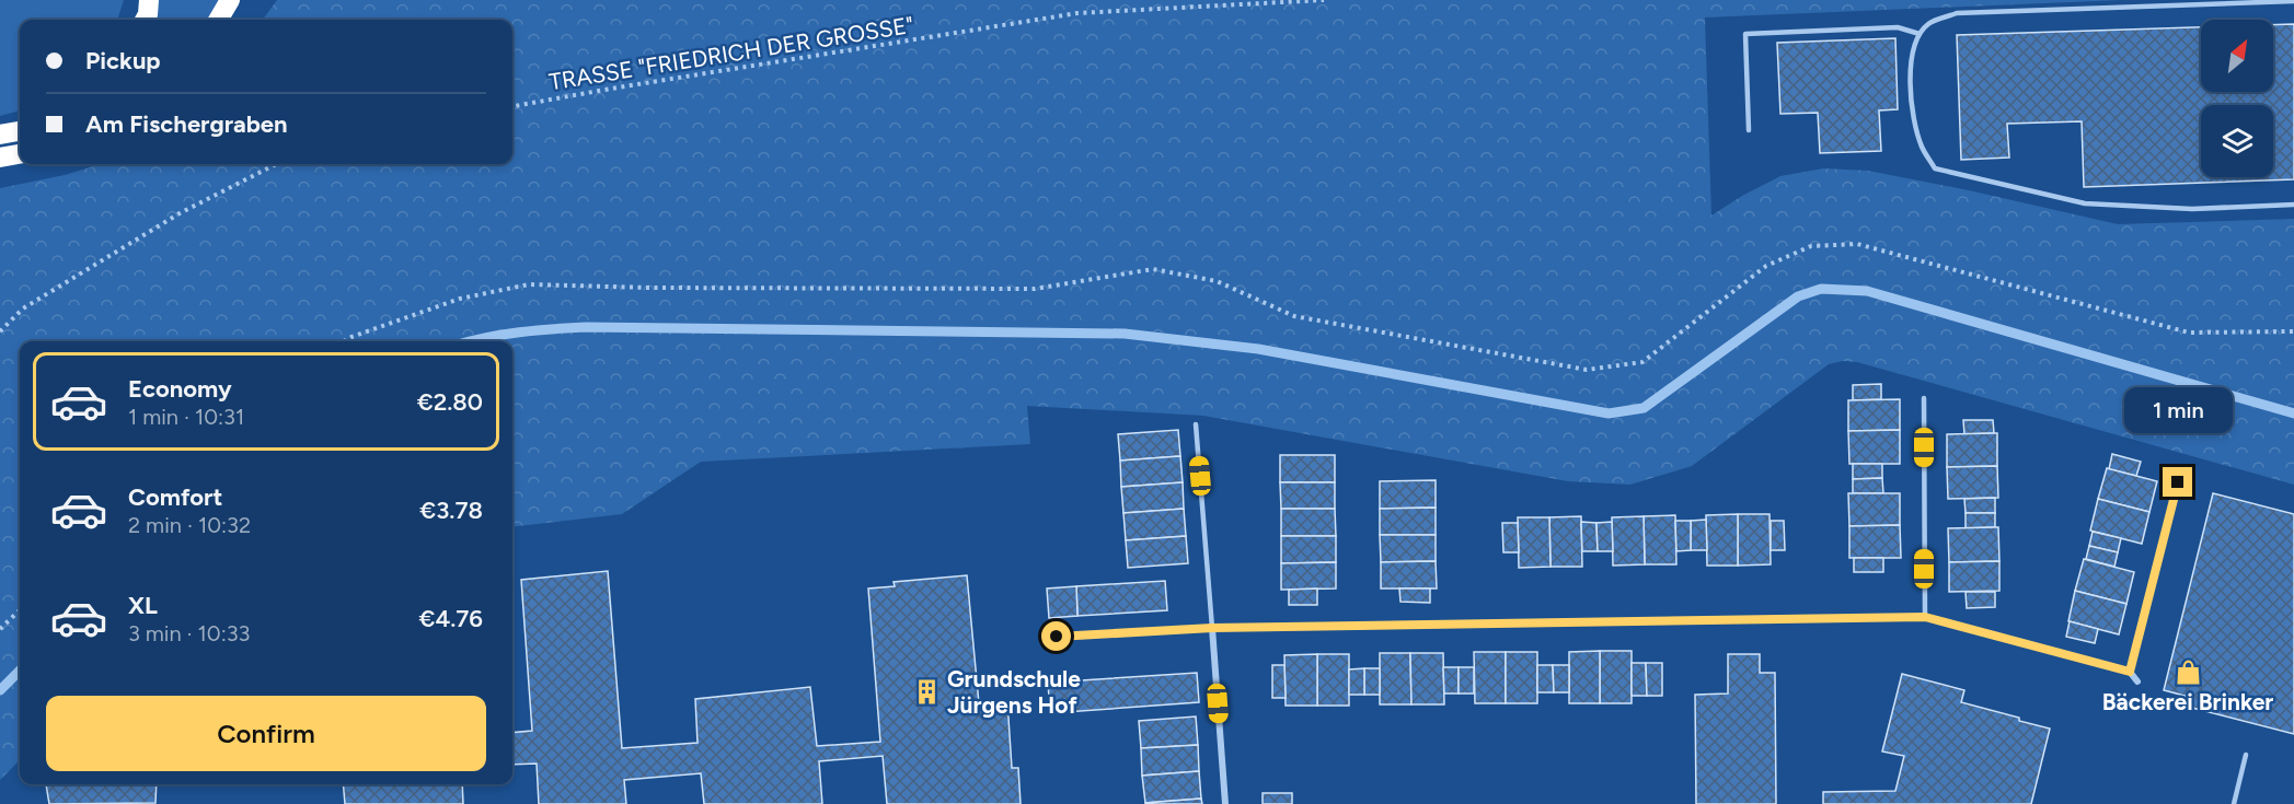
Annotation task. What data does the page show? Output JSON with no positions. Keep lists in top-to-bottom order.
{
  "streets": {
    "path": ["TRASSE \"FRIEDRICH DER GROSSE\""]
  },
  "places": {
    "shop": ["Bäckerei Brinker"],
    "building": ["Grundschule Jürgens Hof"]
  },
  "north": "top right",
  "page": {
    "banner": ["Pickup", "Am Fischergraben"],
    "list": [
      {
        "name": "Economy",
        "note": "1 min · 10:31",
        "value": "€2.80"
      },
      {
        "name": "Comfort",
        "note": "2 min · 10:32",
        "value": "€3.78"
      },
      {
        "name": "XL",
        "note": "3 min · 10:33",
        "value": "€4.76"
      }
    ],
    "bubble": "1 min",
    "buttons": "Confirm"
  }
}
